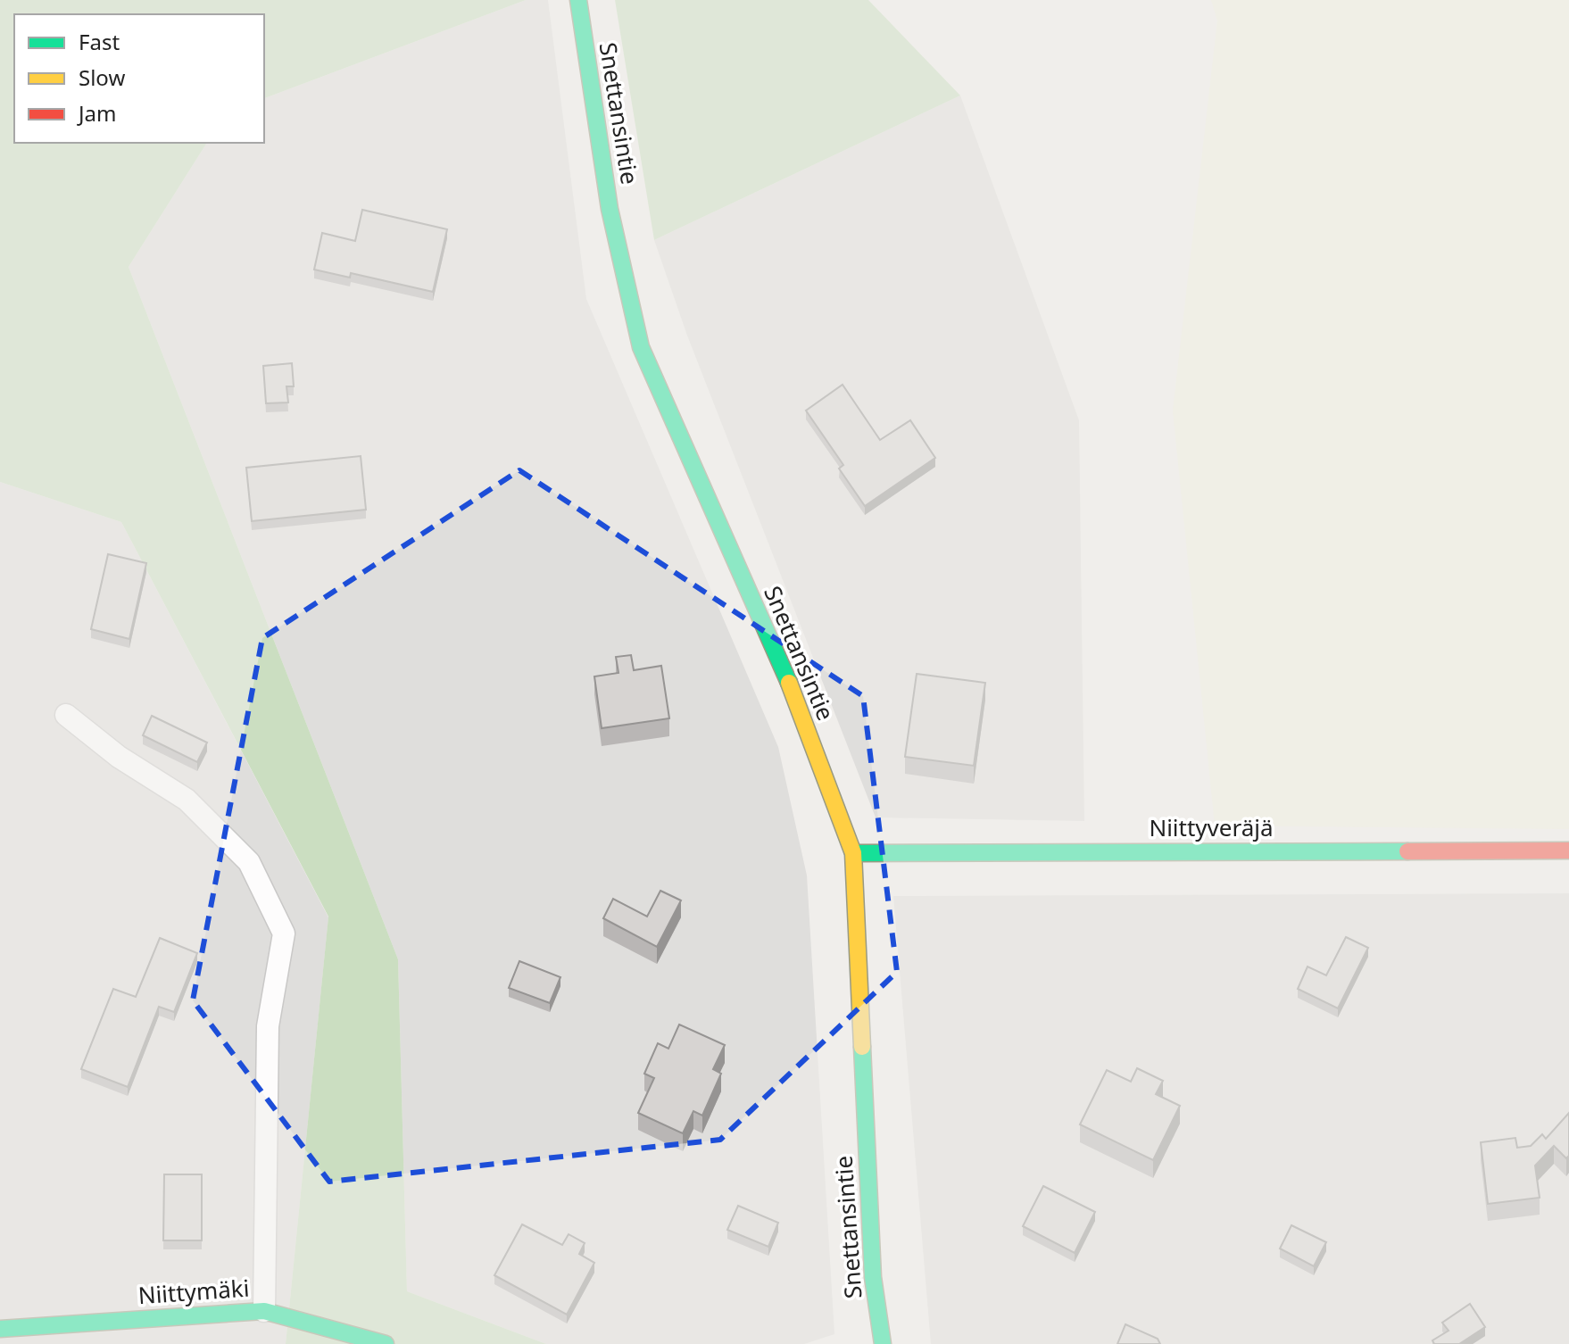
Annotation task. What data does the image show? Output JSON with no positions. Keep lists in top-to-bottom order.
{
  "streets": {
    "street": ["Snettansintie", "Niittyveräjä", "Niittymäki"]
  },
  "crossings": [
    ["Snettansintie", "Niittyveräjä"]
  ],
  "legend": ["Fast", "Slow", "Jam"]
}
